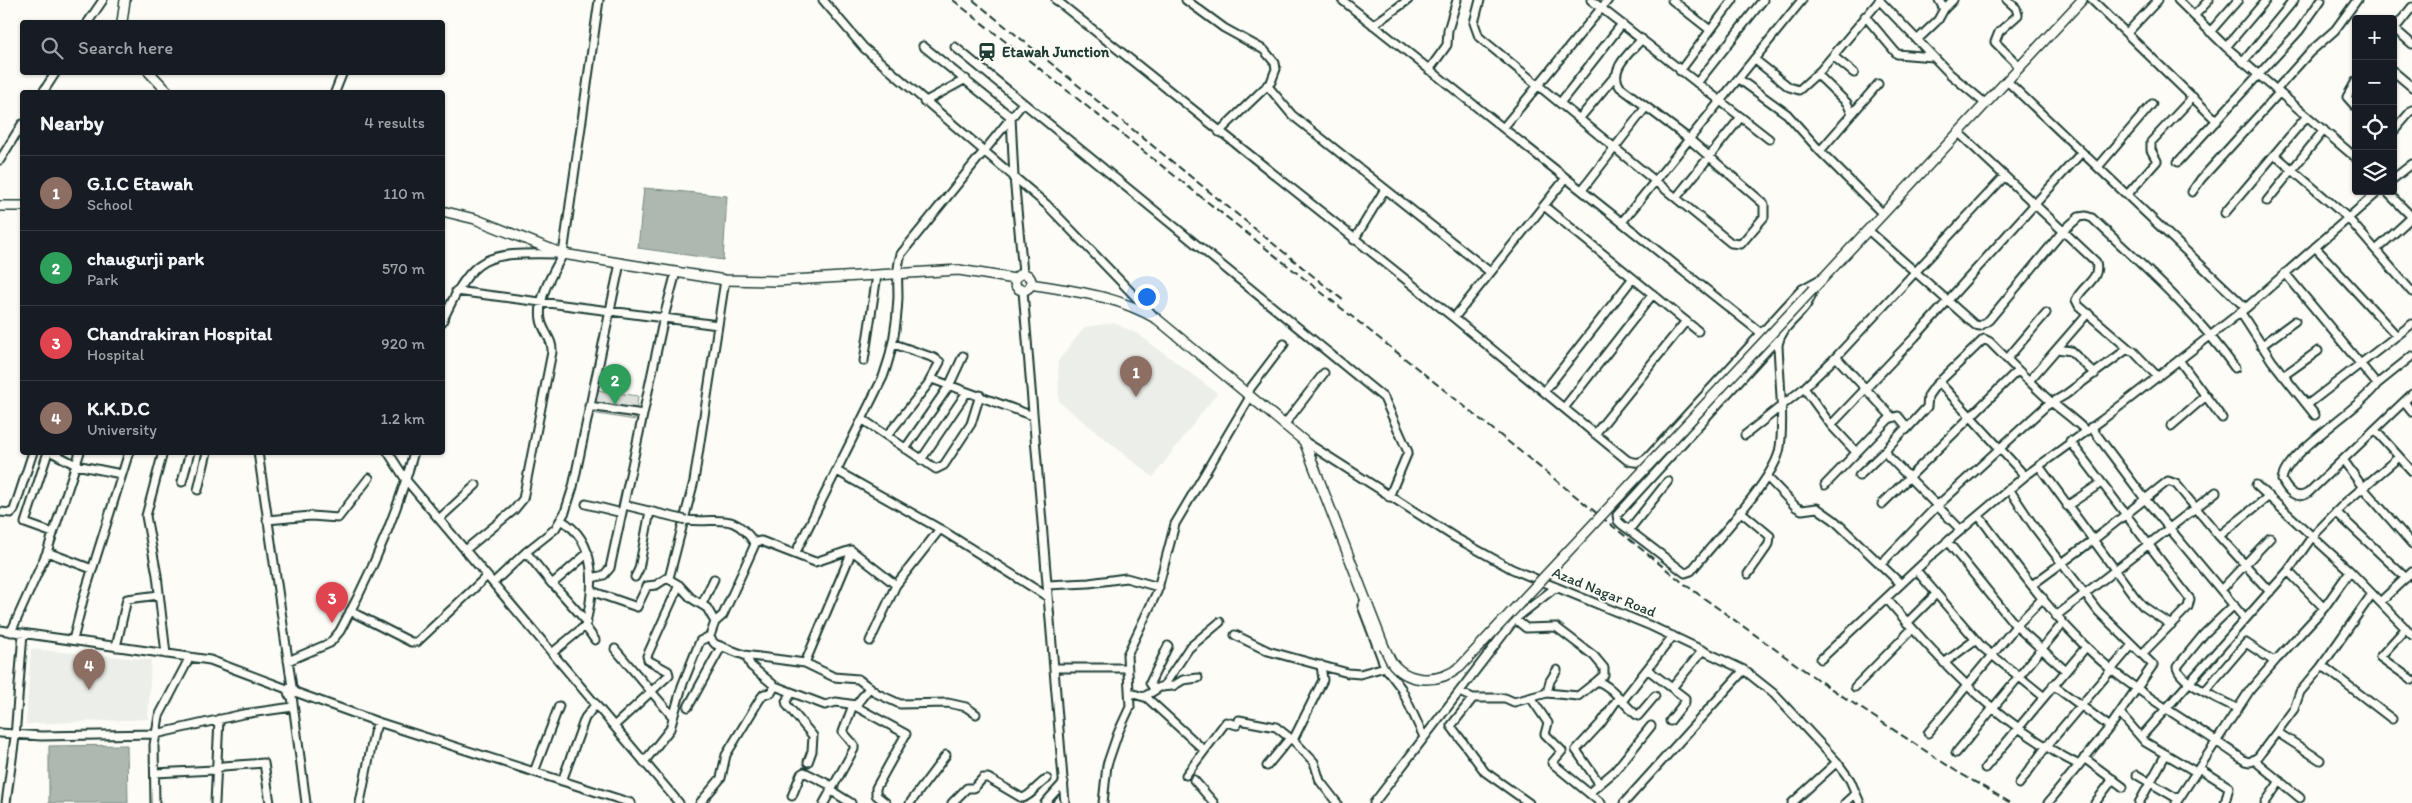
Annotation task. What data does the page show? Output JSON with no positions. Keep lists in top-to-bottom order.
{
  "streets": {
    "street": ["Azad Nagar Road"]
  },
  "places": {
    "station": ["Etawah Junction"]
  },
  "page": {
    "map_buttons": ["+", "−"],
    "search": "Search here",
    "heading": ["Nearby", "4 results"],
    "list": [
      {
        "mark": "1",
        "name": "G.I.C Etawah",
        "note": "School",
        "value": "110 m"
      },
      {
        "mark": "2",
        "name": "chaugurji park",
        "note": "Park",
        "value": "570 m"
      },
      {
        "mark": "3",
        "name": "Chandrakiran Hospital",
        "note": "Hospital",
        "value": "920 m"
      },
      {
        "mark": "4",
        "name": "K.K.D.C",
        "note": "University",
        "value": "1.2 km"
      }
    ],
    "pins": [
      "1",
      "2",
      "3",
      "4"
    ]
  }
}
